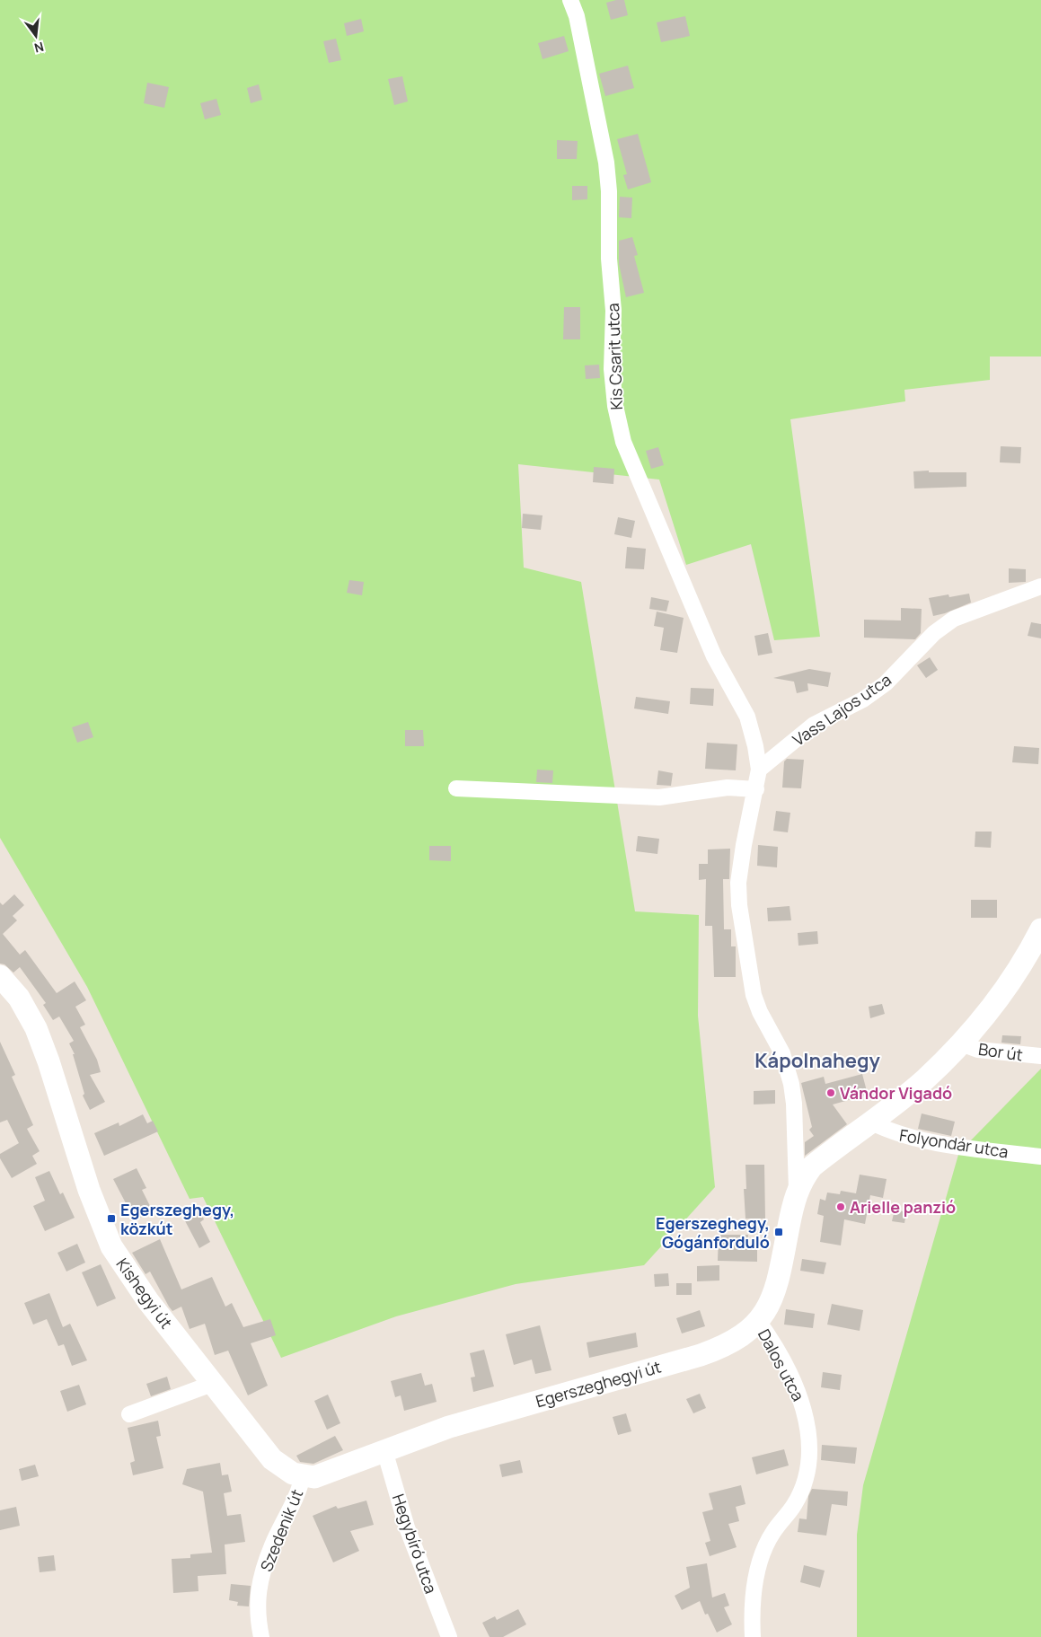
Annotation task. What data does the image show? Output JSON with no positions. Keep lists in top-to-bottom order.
{
  "streets": {
    "street": [
      "Kis Csarit utca",
      "Vass Lajos utca",
      "Bor út",
      "Folyondár utca",
      "Kishegyi út",
      "Dalos utca",
      "Egerszeghegyi út",
      "Szedenik út",
      "Hegybíró utca"
    ]
  },
  "crossings": [
    ["Kis Csarit utca", "Vass Lajos utca"],
    ["Kis Csarit utca", "Egerszeghegyi út"],
    ["Vass Lajos utca", "Egerszeghegyi út"],
    ["Bor út", "Egerszeghegyi út"],
    ["Folyondár utca", "Egerszeghegyi út"],
    ["Kishegyi út", "Egerszeghegyi út"],
    ["Kishegyi út", "Szedenik út"],
    ["Dalos utca", "Egerszeghegyi út"],
    ["Egerszeghegyi út", "Szedenik út"],
    ["Egerszeghegyi út", "Hegybíró utca"]
  ],
  "districts": ["Kápolnahegy"],
  "places": {
    "other": ["Vándor Vigadó", "Arielle panzió"],
    "transit": ["Egerszeghegy, közkút", "Egerszeghegy, Gógánforduló"]
  },
  "north": "bottom"
}
